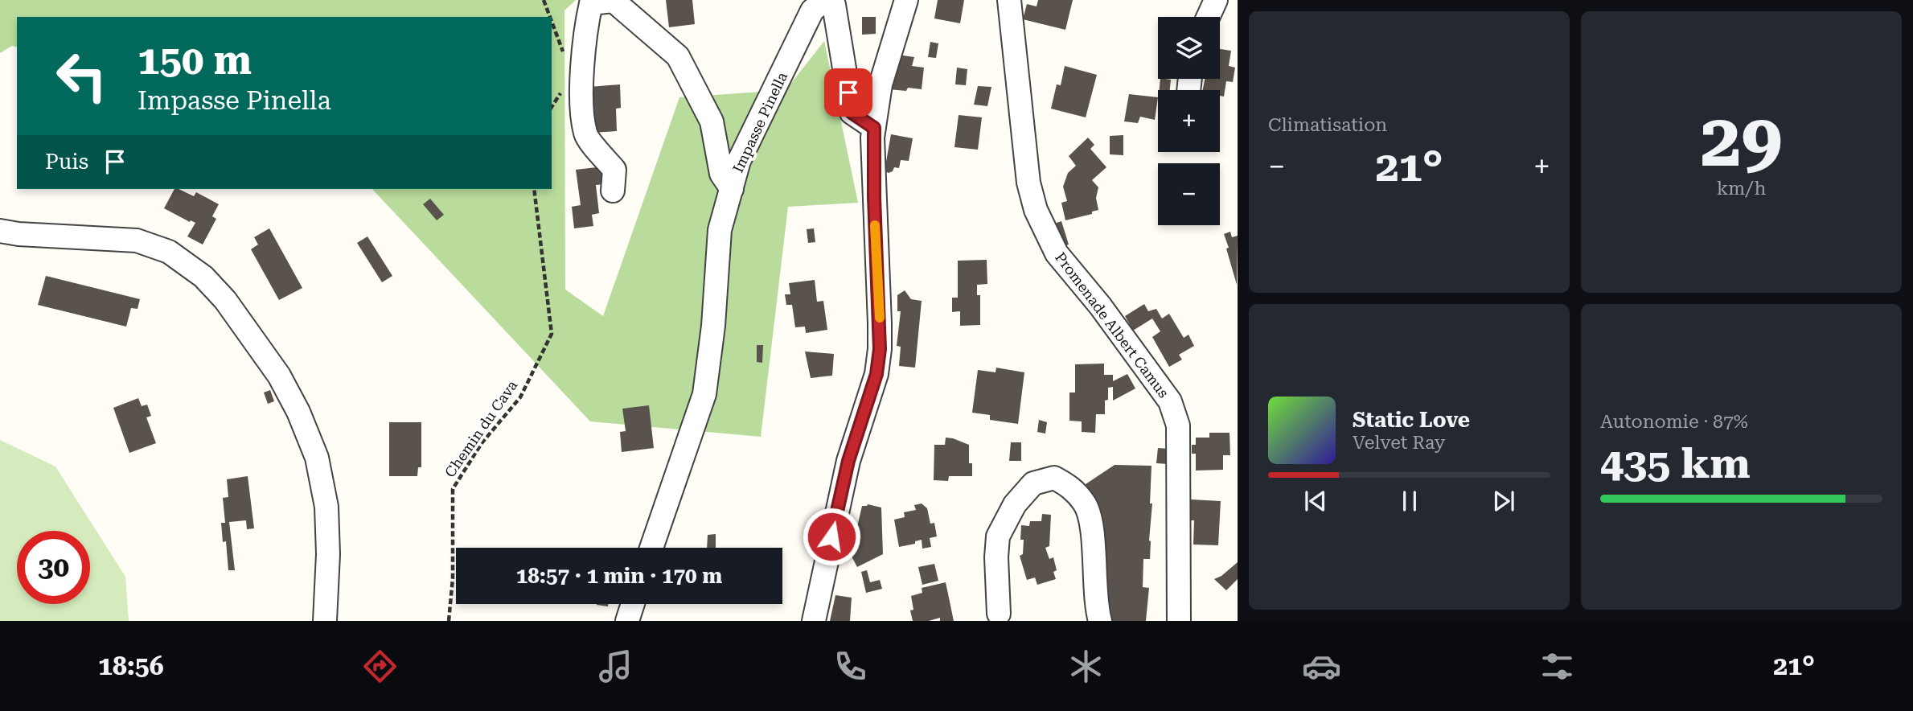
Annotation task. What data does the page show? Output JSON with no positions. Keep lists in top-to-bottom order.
{
  "streets": {
    "street": ["Impasse Pinella", "Promenade Albert Camus"],
    "path": ["Chemin du Cava"]
  },
  "page": {
    "tile": [
      "Climatisation",
      ["29", "km/h"],
      ["Autonomie · 87%", "435 km"]
    ],
    "map_buttons": ["+", "−"],
    "turn": ["150 m", "Impasse Pinella"],
    "then": "Puis",
    "heat": ["−", "21°", "+"],
    "song": ["Static Love", "Velvet Ray"],
    "limit": "30",
    "trip": "18:57 · 1 min · 170 m",
    "tabs": ["18:56", "21°"]
  }
}
